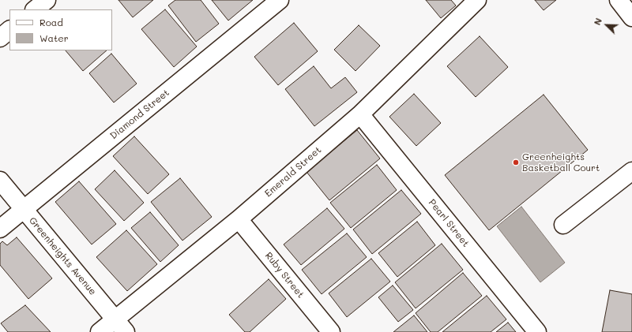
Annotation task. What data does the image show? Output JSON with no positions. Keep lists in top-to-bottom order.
{
  "streets": {
    "street": [
      "Diamond Street",
      "Emerald Street",
      "Pearl Street",
      "Greenheights Avenue",
      "Ruby Street"
    ]
  },
  "crossings": [
    ["Diamond Street", "Greenheights Avenue"],
    ["Emerald Street", "Pearl Street"],
    ["Emerald Street", "Greenheights Avenue"],
    ["Emerald Street", "Ruby Street"]
  ],
  "places": ["Greenheights Basketball Court"],
  "legend": ["Road", "Water"],
  "north": "top left"
}
